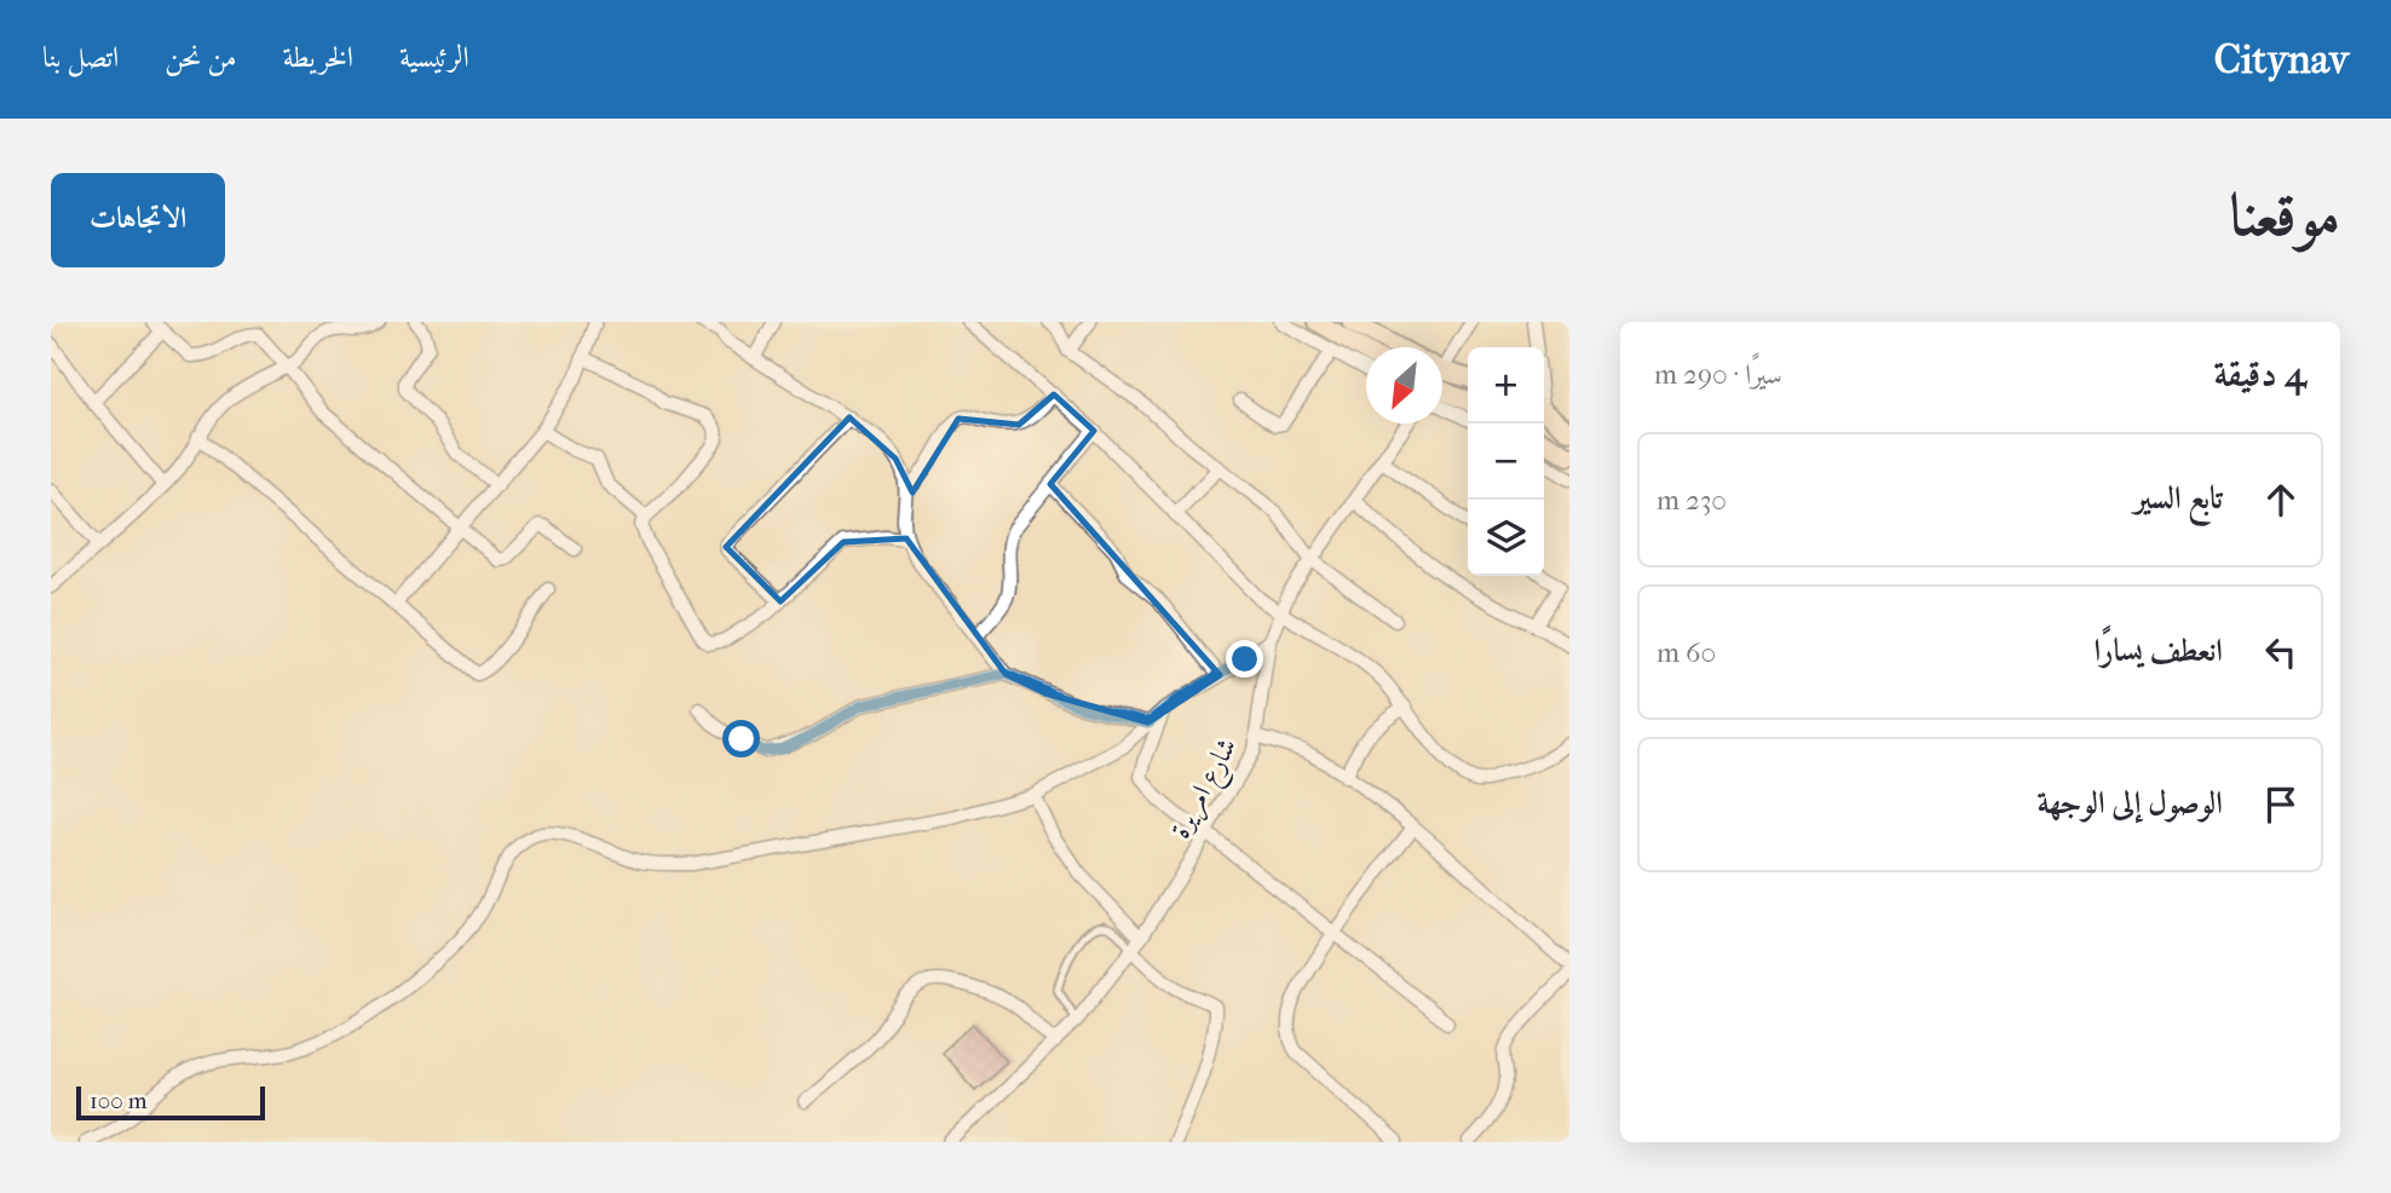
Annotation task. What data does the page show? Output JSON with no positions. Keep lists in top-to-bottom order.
{
  "streets": {
    "street": ["شارع امريرة"]
  },
  "scale_bar": "100 m",
  "north": "bottom left",
  "page": {
    "header": "Citynav",
    "nav": [
      "الرئيسية",
      "الخريطة",
      "من نحن",
      "اتصل بنا"
    ],
    "title": "موقعنا",
    "buttons": "الاتجاهات",
    "heading": ["4 دقيقة", "سيرًا · 290 m"],
    "map_buttons": ["+", "−"],
    "list": [
      ["تابع السير", "230 m"],
      ["انعطف يسارًا", "60 m"],
      "الوصول إلى الوجهة"
    ],
    "scale": "100 m"
  }
}
